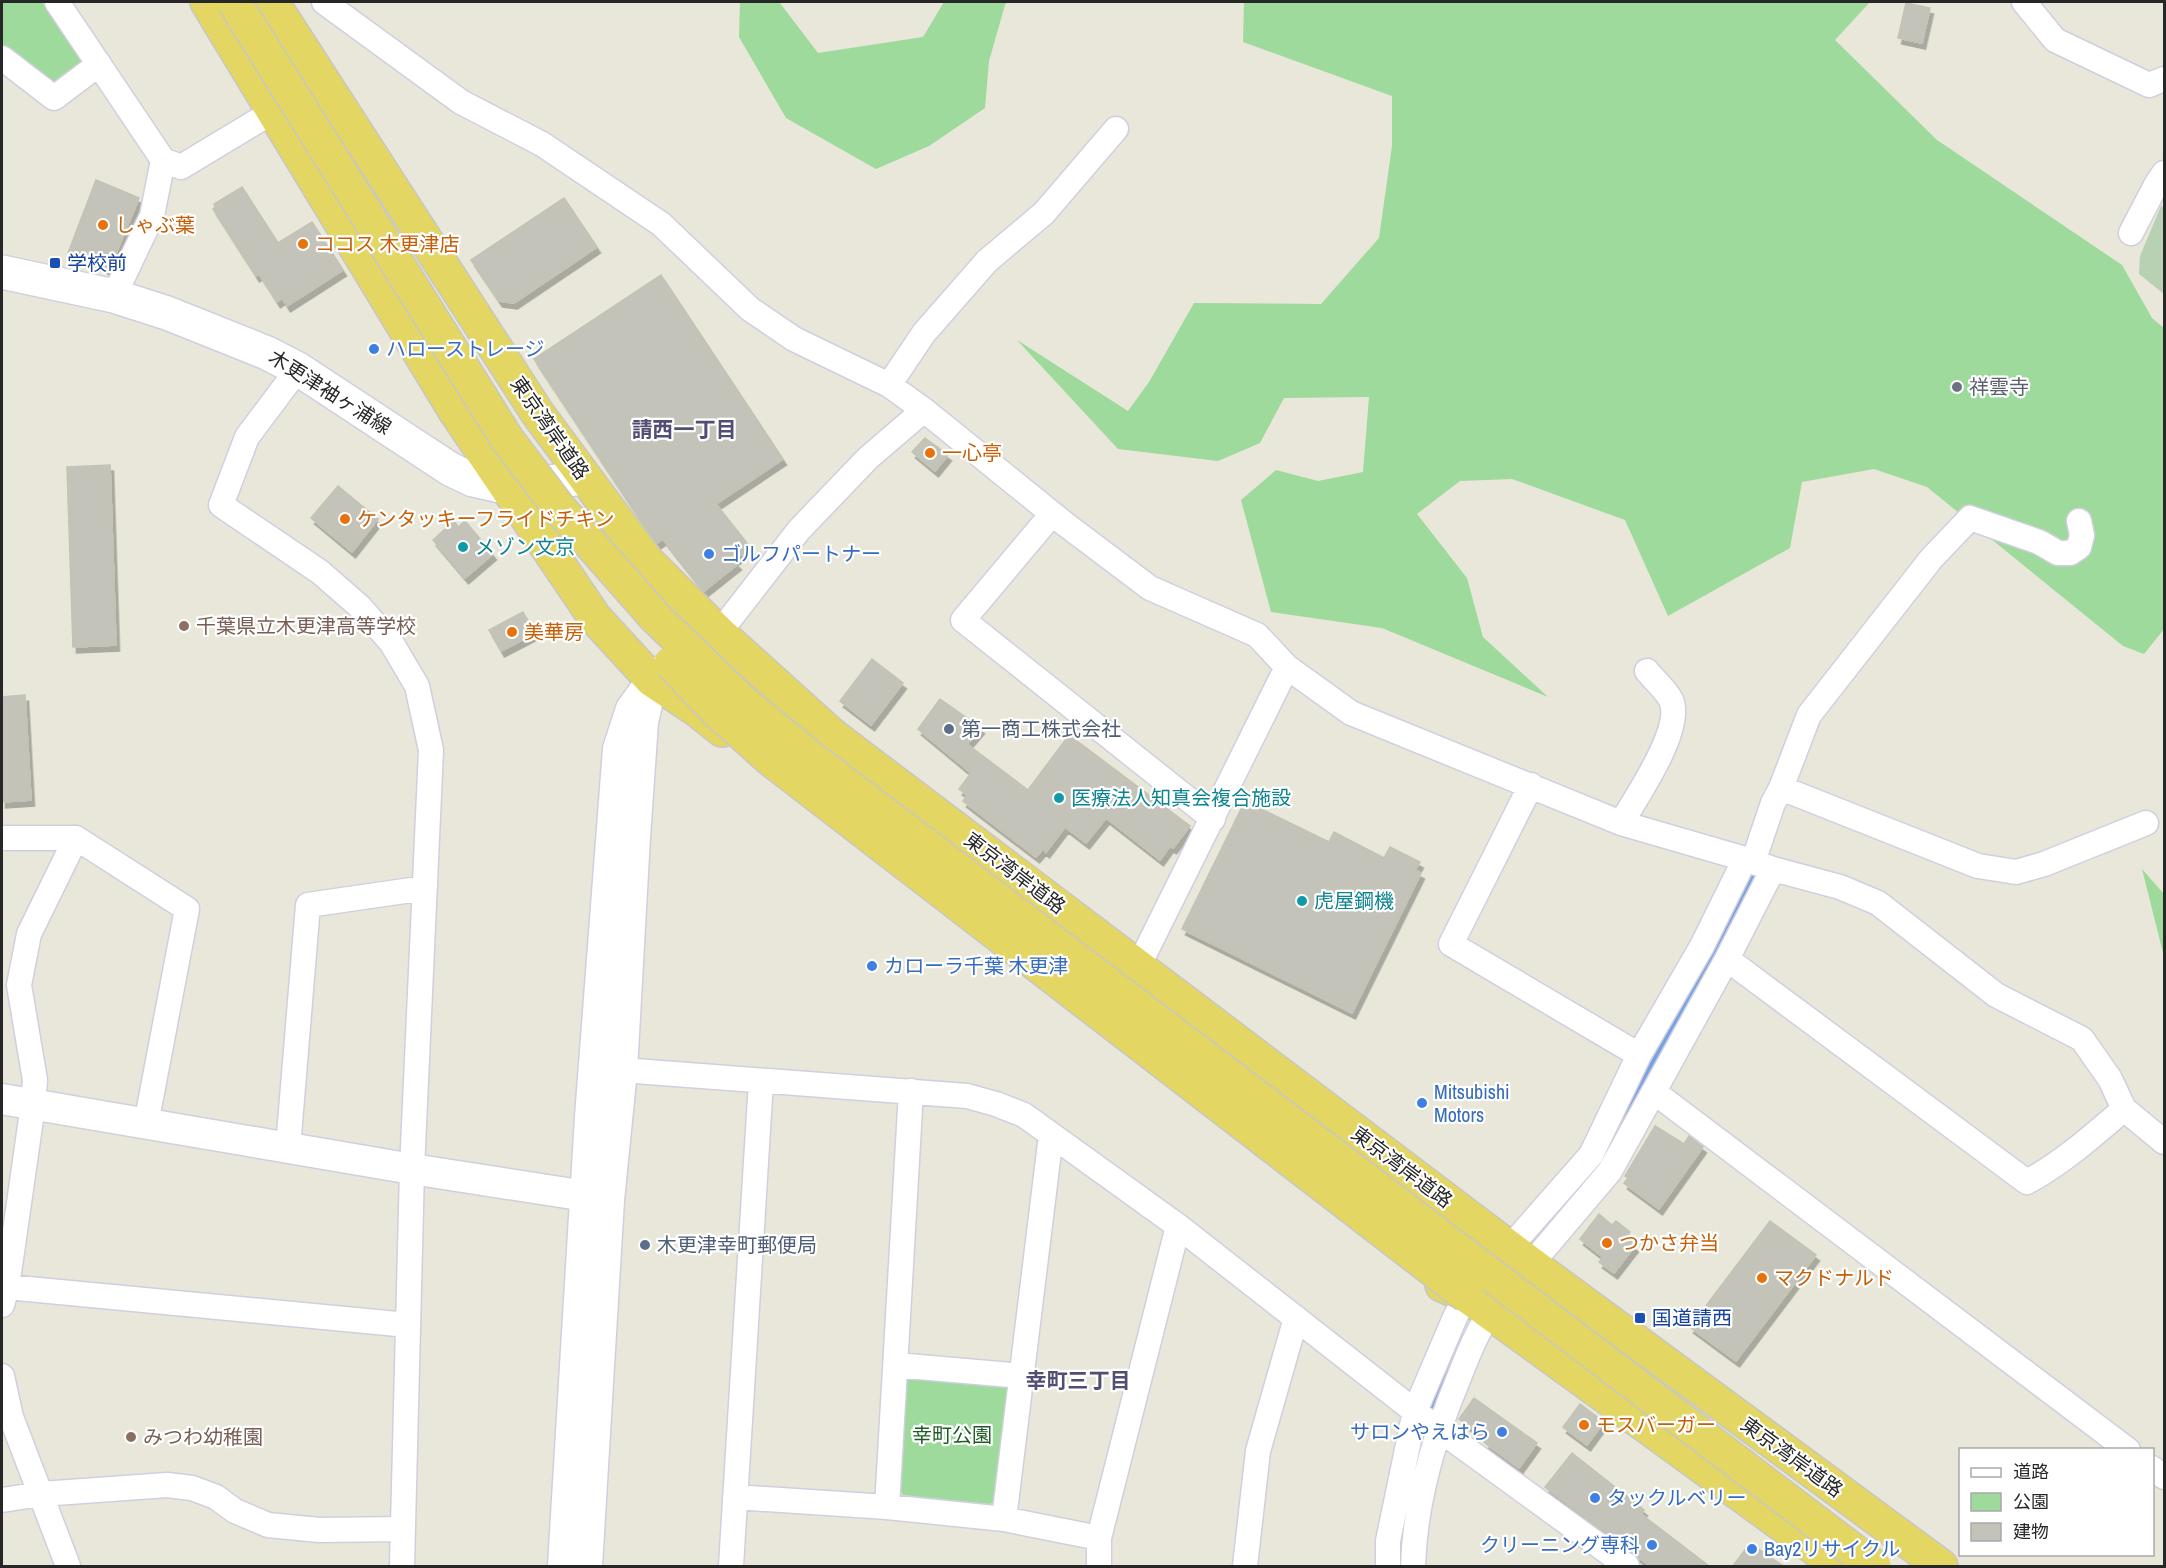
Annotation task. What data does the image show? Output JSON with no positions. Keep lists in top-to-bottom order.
{
  "streets": {
    "highway": ["東京湾岸道路"],
    "main road": ["木更津袖ヶ浦線"]
  },
  "crossings": [
    ["木更津袖ヶ浦線", "東京湾岸道路"]
  ],
  "districts": ["請西一丁目", "幸町三丁目"],
  "parks": ["幸町公園"],
  "places": {
    "other": [
      "しゃぶ葉",
      "ココス 木更津店",
      "ハローストレージ",
      "祥雲寺",
      "一心亭",
      "ケンタッキーフライドチキン",
      "メゾン文京",
      "ゴルフパートナー",
      "千葉県立木更津高等学校",
      "美華房",
      "第一商工株式会社",
      "医療法人知真会複合施設",
      "虎屋鋼機",
      "カローラ千葉 木更津",
      "Mitsubishi Motors",
      "つかさ弁当",
      "木更津幸町郵便局",
      "マクドナルド",
      "モスバーガー",
      "サロンやえはら",
      "みつわ幼稚園",
      "タックルベリー",
      "クリーニング専科",
      "Bay2リサイクル"
    ],
    "transit": ["学校前", "国道請西"]
  },
  "legend": ["道路", "公園", "建物"]
}
